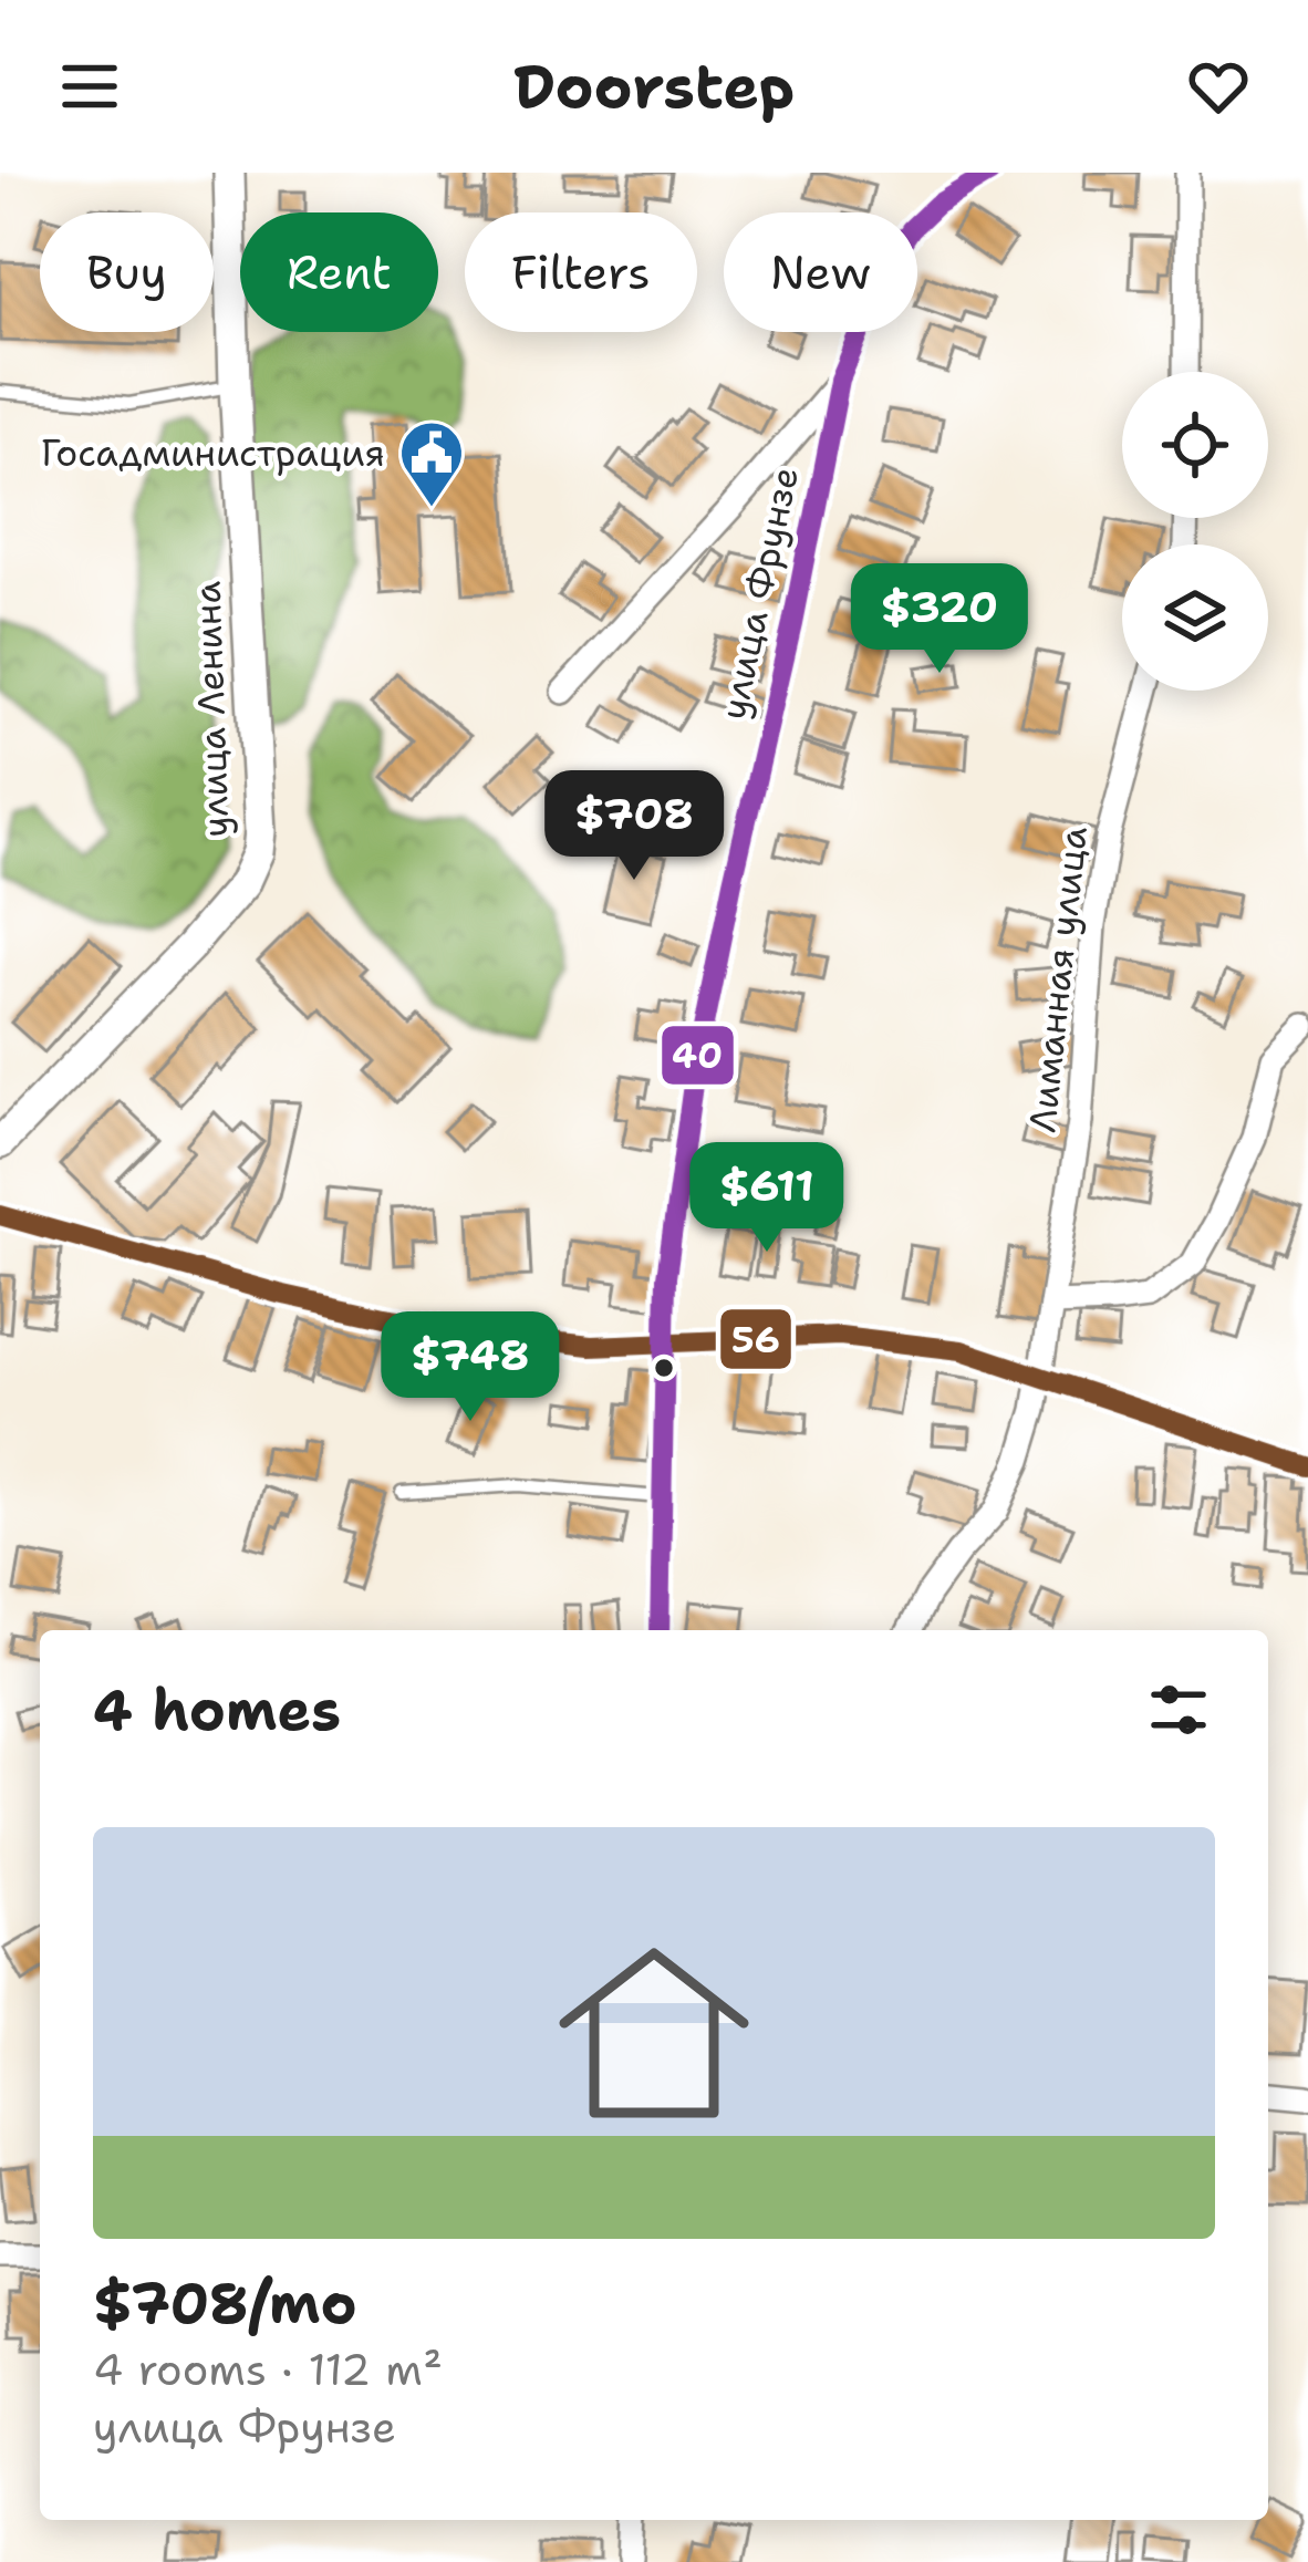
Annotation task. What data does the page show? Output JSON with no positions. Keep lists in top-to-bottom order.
{
  "streets": {
    "street": ["улица Фрунзе", "улица Ленина", "Лиманная улица"]
  },
  "places": {
    "public building": ["Госадминистрация"]
  },
  "lines": ["transit line 40", "transit line 56"],
  "page": {
    "header": "Doorstep",
    "chip": [
      "Buy",
      "Rent",
      "Filters",
      "New"
    ],
    "price": [
      "$320",
      "$708",
      "$611",
      "$748"
    ],
    "heading": "4 homes",
    "list": [
      {
        "name": "$708/mo",
        "note": "4 rooms · 112 m² · улица Фрунзе"
      }
    ]
  }
}
